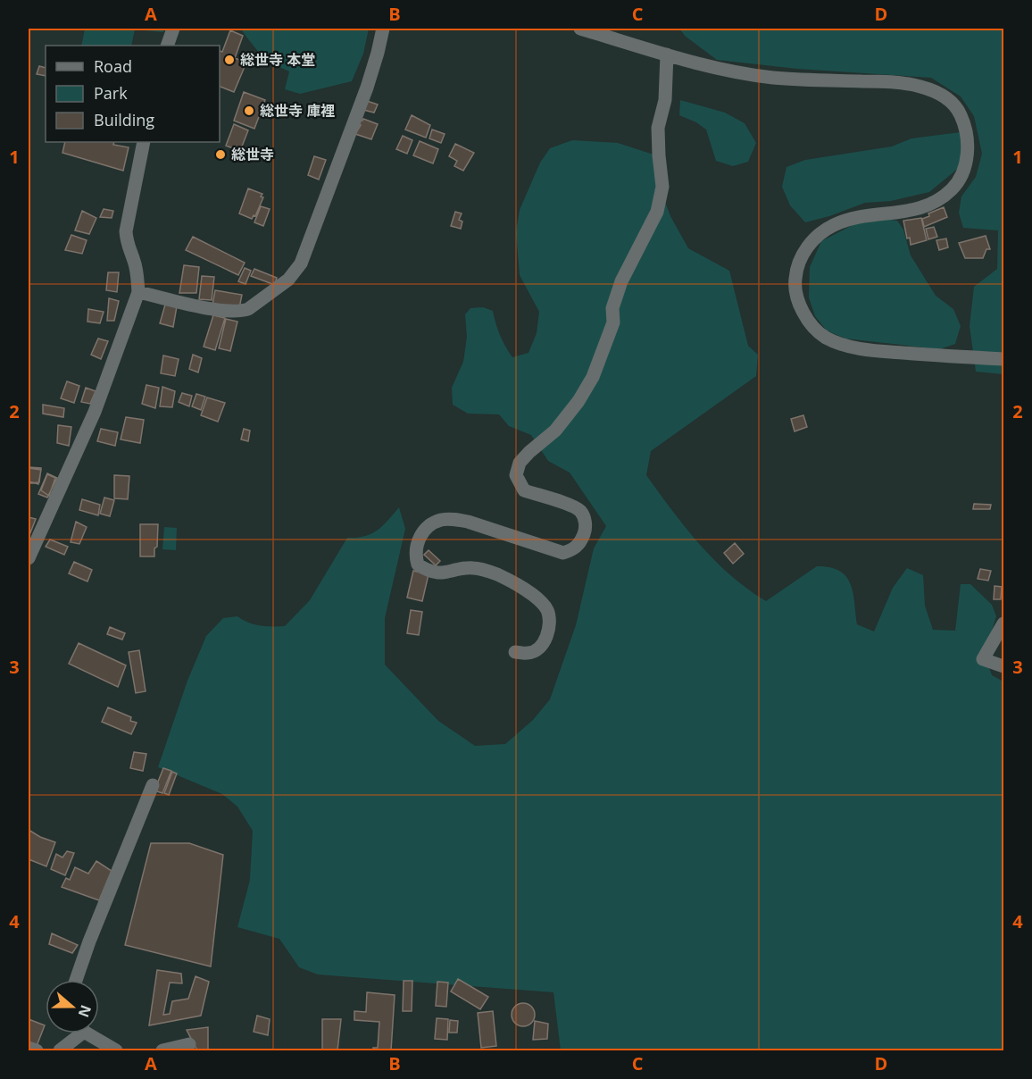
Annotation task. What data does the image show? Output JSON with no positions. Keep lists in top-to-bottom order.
{
  "places": ["総世寺 本堂", "総世寺 庫裡", "総世寺"],
  "legend": ["Road", "Park", "Building"],
  "north": "right",
  "grid": {
    "columns": [
      "A",
      "B",
      "C",
      "D"
    ],
    "rows": [
      "1",
      "2",
      "3",
      "4"
    ]
  }
}
